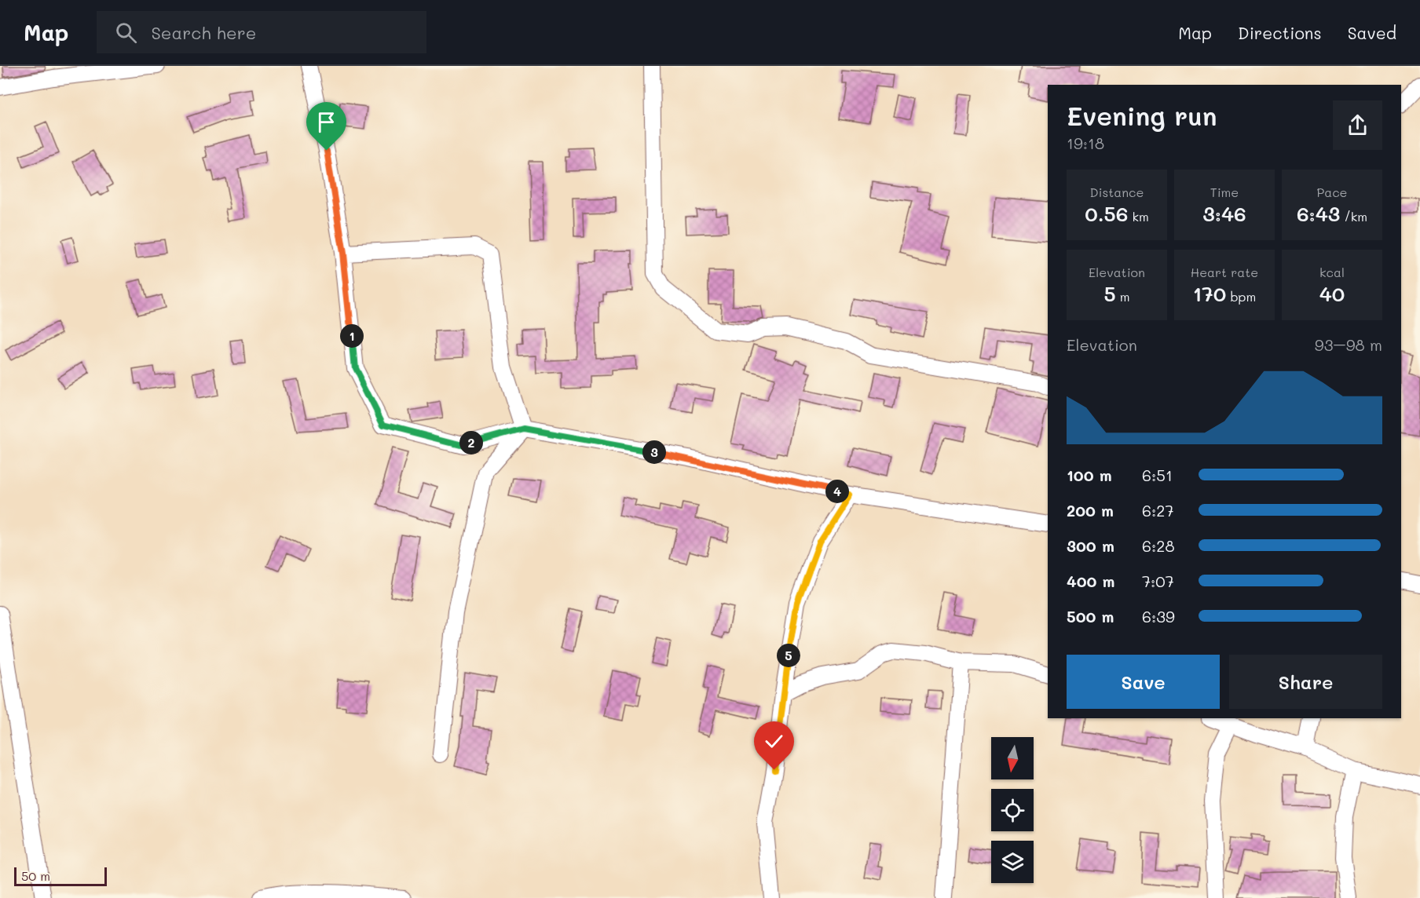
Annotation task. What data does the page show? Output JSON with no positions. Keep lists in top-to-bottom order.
{
  "scale_bar": "50 m",
  "north": "bottom",
  "page": {
    "header": "Map",
    "search": "Search here",
    "nav": ["Map", "Directions", "Saved"],
    "heading": ["Evening run", "19:18"],
    "stats": [
      ["Distance", "0.56 km"],
      ["Time", "3:46"],
      ["Pace", "6:43 /km"],
      ["Elevation", "5 m"],
      ["Heart rate", "170 bpm"],
      ["kcal", "40"]
    ],
    "pins": [
      "1",
      "2",
      "3",
      "4",
      "5"
    ],
    "chart": ["Elevation", "93–98 m"],
    "list": [
      {
        "name": "100 m",
        "note": "6:51"
      },
      {
        "name": "200 m",
        "note": "6:27"
      },
      {
        "name": "300 m",
        "note": "6:28"
      },
      {
        "name": "400 m",
        "note": "7:07"
      },
      {
        "name": "500 m",
        "note": "6:39"
      }
    ],
    "buttons": ["Save", "Share"],
    "scale": "50 m"
  }
}
